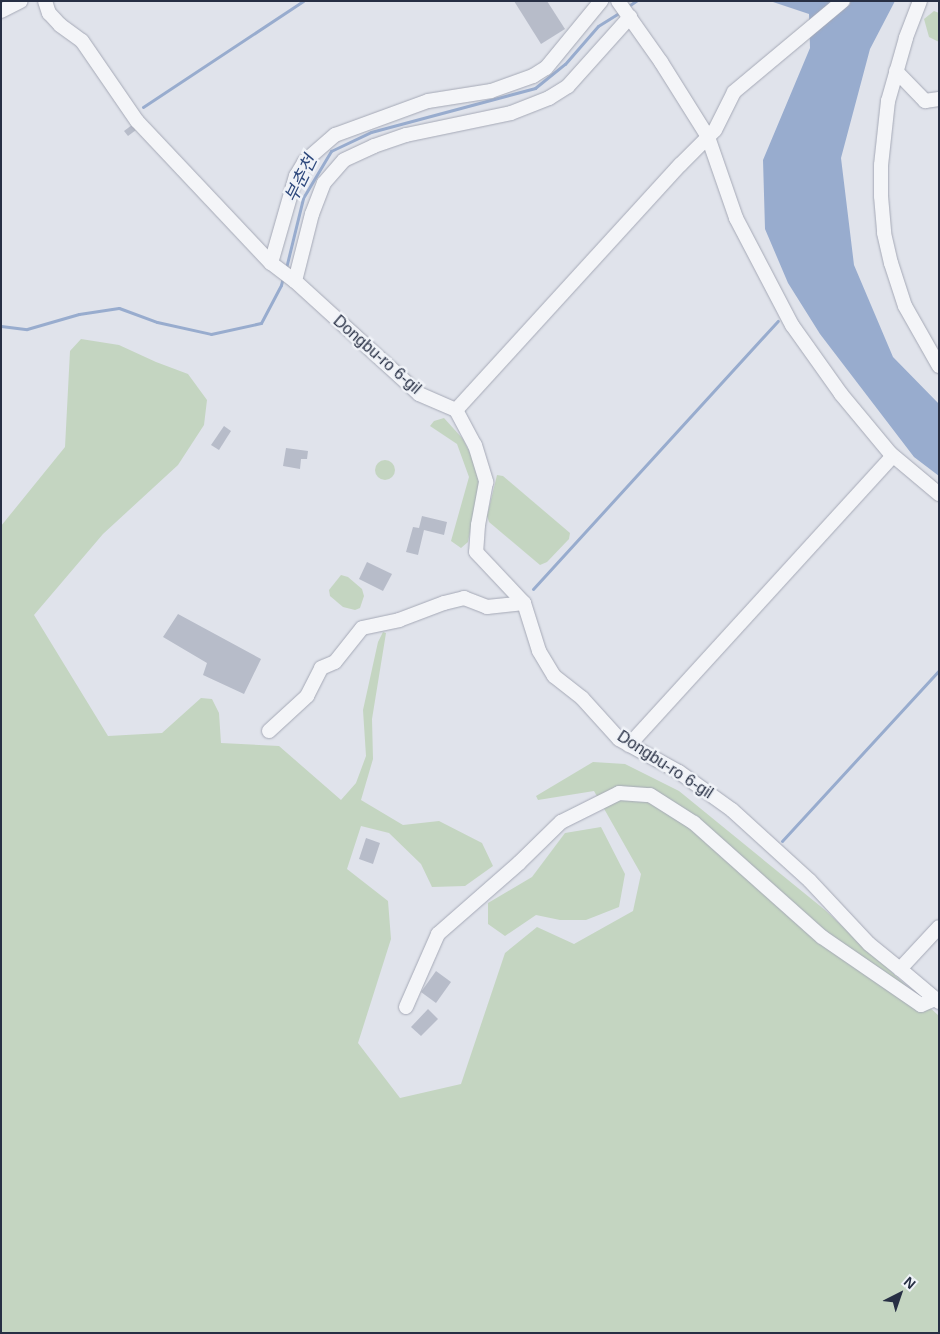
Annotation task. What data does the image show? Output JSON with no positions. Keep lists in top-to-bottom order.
{
  "streets": {
    "street": ["Dongbu-ro 6-gil"]
  },
  "water": ["부춘천"],
  "north": "top right"
}
